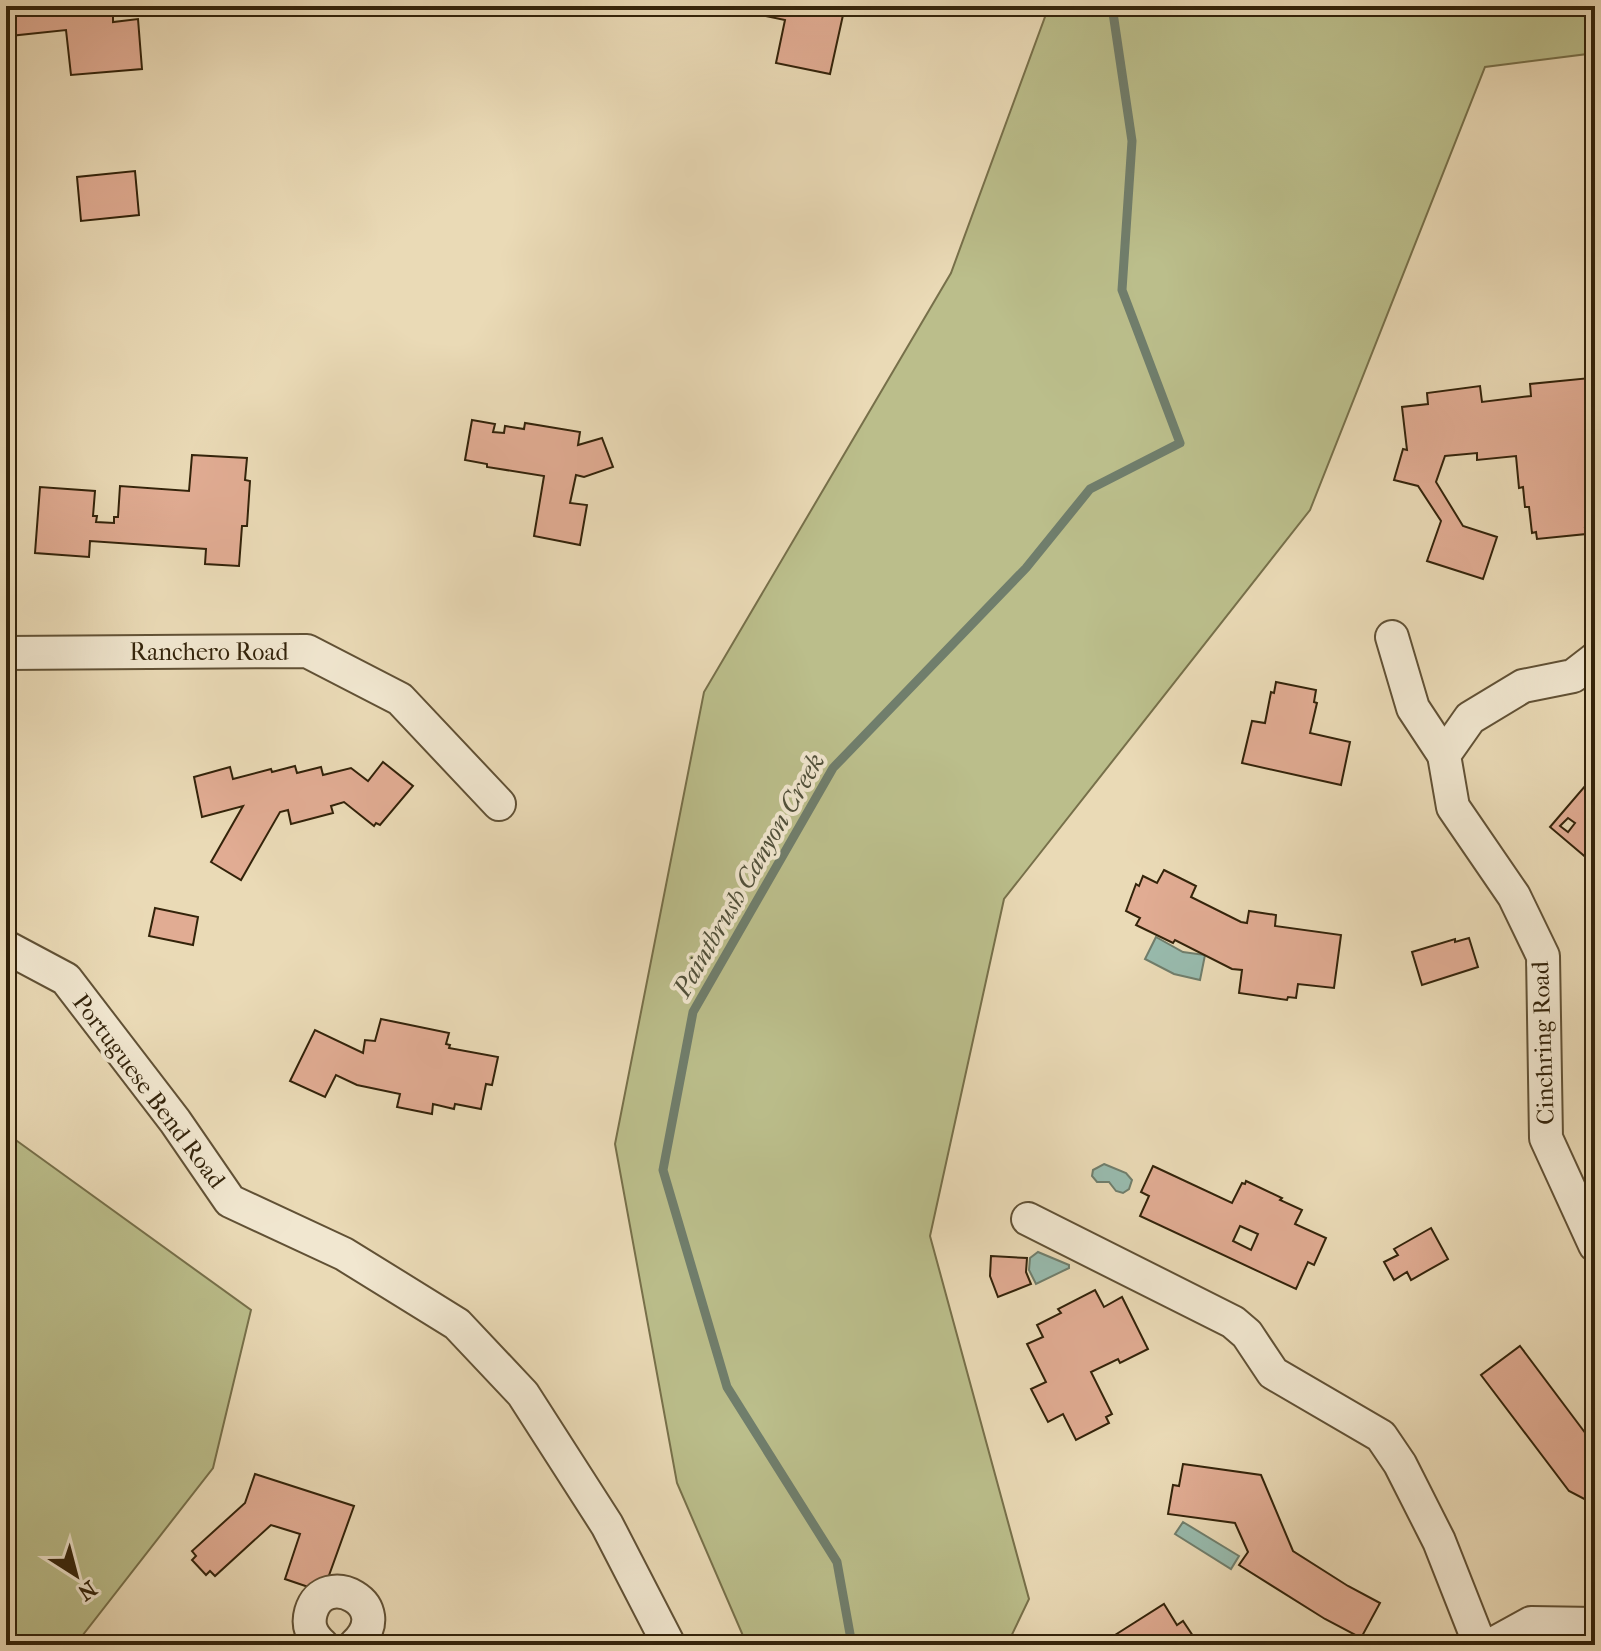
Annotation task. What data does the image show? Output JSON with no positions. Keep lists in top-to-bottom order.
{
  "streets": {
    "street": ["Ranchero Road", "Cinchring Road", "Portuguese Bend Road"]
  },
  "water": ["Paintbrush Canyon Creek"],
  "north": "bottom right"
}
